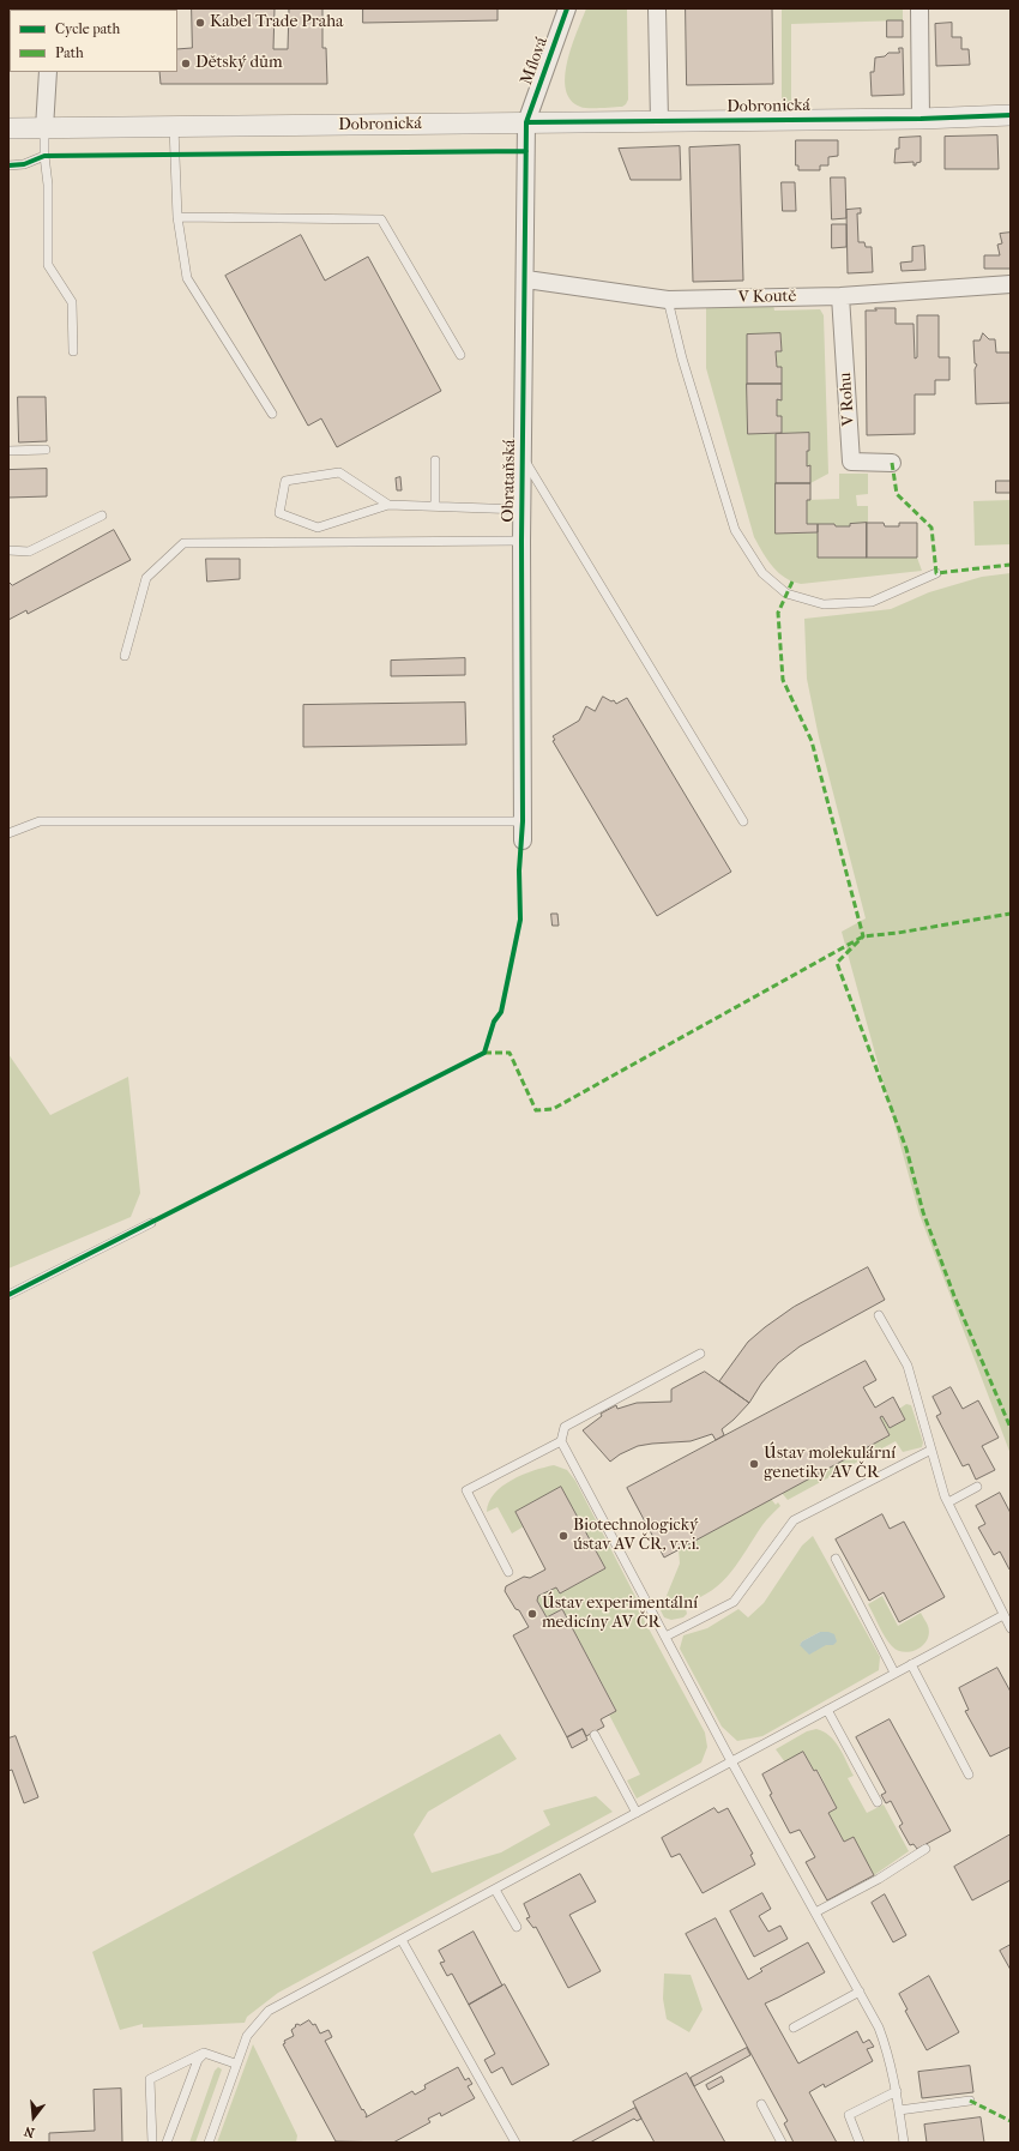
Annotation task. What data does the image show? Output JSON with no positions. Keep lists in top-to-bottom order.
{
  "streets": {
    "street": [
      "Mílová",
      "Dobronická",
      "V Koutě",
      "V Rohu",
      "Obrataňská"
    ]
  },
  "crossings": [
    ["Mílová", "Dobronická"],
    ["Mílová", "Obrataňská"],
    ["Dobronická", "Obrataňská"],
    ["V Koutě", "V Rohu"],
    ["V Koutě", "Obrataňská"]
  ],
  "places": [
    "Kabel Trade Praha",
    "Dětský dům",
    "Ústav molekulární genetiky AV ČR",
    "Biotechnologický ústav AV ČR, v.v.i.",
    "Ústav experimentální medicíny AV ČR"
  ],
  "legend": ["Cycle path", "Path"],
  "north": "bottom"
}
